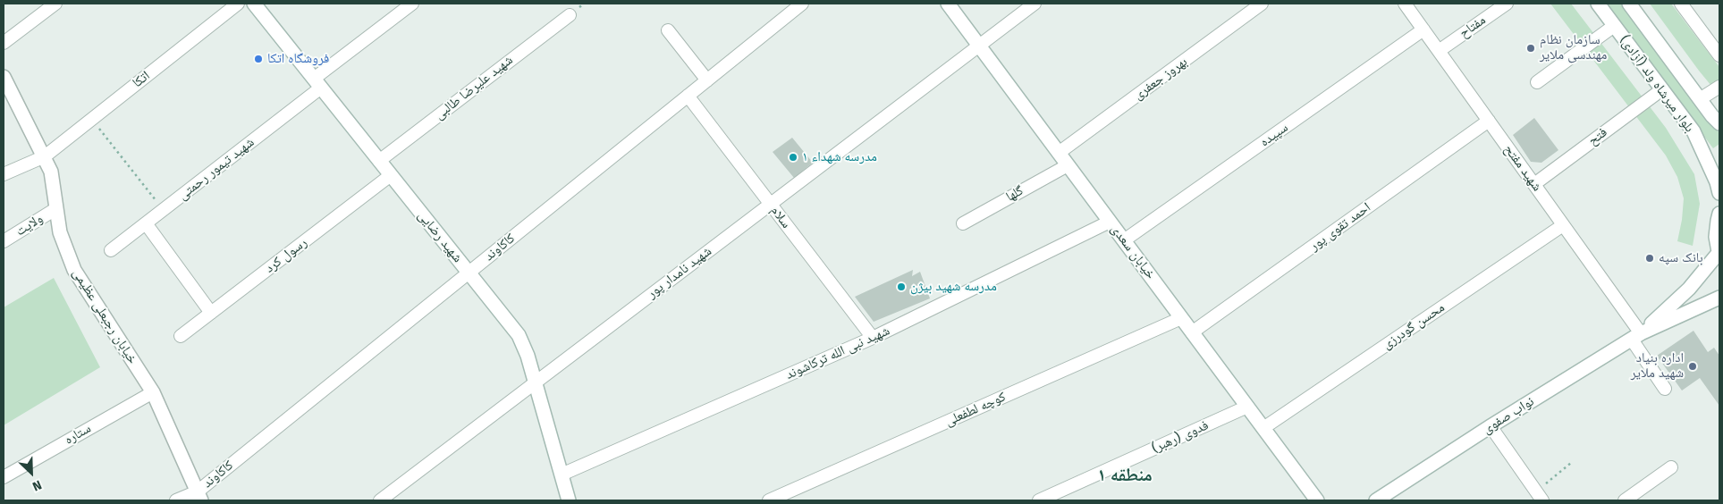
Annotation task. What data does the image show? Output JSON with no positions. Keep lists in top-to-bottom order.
{
  "streets": {
    "main road": [
      "بلوار میرشاه ولد (آزادی)",
      "شهید رضایی",
      "خیابان سعدی",
      "خیابان رجبعلی عظیمی",
      "نواب صفوی"
    ],
    "street": [
      "مفتاح",
      "بهروز جعفری",
      "اتکا",
      "شهید علیرضا طالبی",
      "سپیده",
      "فتح",
      "شهید مفتح",
      "شهید تیمور رحمتی",
      "گلها",
      "سلام",
      "ولایت",
      "احمد تقوی پور",
      "کاکاوند",
      "رسول کرد",
      "شهید نامدار پور",
      "محسن گودرزی",
      "شهید نبی الله ترکاشوند",
      "کوچه لطفعلی",
      "ستاره",
      "فدوی (رهبر)"
    ]
  },
  "crossings": [
    ["مفتاح", "شهید مفتح"],
    ["بهروز جعفری", "خیابان سعدی"],
    ["اتکا", "خیابان رجبعلی عظیمی"],
    ["بلوار میرشاه ولد (آزادی)", "فتح"],
    ["شهید علیرضا طالبی", "شهید رضایی"],
    ["سپیده", "شهید مفتح"],
    ["سپیده", "خیابان سعدی"],
    ["فتح", "شهید مفتح"],
    ["شهید مفتح", "احمد تقوی پور"],
    ["شهید مفتح", "محسن گودرزی"],
    ["شهید مفتح", "نواب صفوی"],
    ["شهید تیمور رحمتی", "شهید رضایی"],
    ["گلها", "خیابان سعدی"],
    ["سلام", "کاکاوند"],
    ["سلام", "شهید نامدار پور"],
    ["سلام", "شهید نبی الله ترکاشوند"],
    ["ولایت", "خیابان رجبعلی عظیمی"],
    ["احمد تقوی پور", "خیابان سعدی"],
    ["شهید رضایی", "کاکاوند"],
    ["شهید رضایی", "رسول کرد"],
    ["شهید رضایی", "شهید نامدار پور"],
    ["شهید رضایی", "شهید نبی الله ترکاشوند"],
    ["کاکاوند", "خیابان رجبعلی عظیمی"],
    ["خیابان سعدی", "شهید نامدار پور"],
    ["خیابان سعدی", "محسن گودرزی"],
    ["خیابان سعدی", "شهید نبی الله ترکاشوند"],
    ["خیابان سعدی", "کوچه لطفعلی"],
    ["خیابان سعدی", "فدوی (رهبر)"],
    ["خیابان رجبعلی عظیمی", "ستاره"]
  ],
  "districts": ["منطقه ۱"],
  "places": [
    "سازمان نظام مهندسی ملایر",
    "فروشگاه اتکا",
    "مدرسه شهداء ۱",
    "بانک سپه",
    "مدرسه شهید بیژن",
    "اداره بنیاد شهید ملایر"
  ],
  "north": "bottom right"
}
